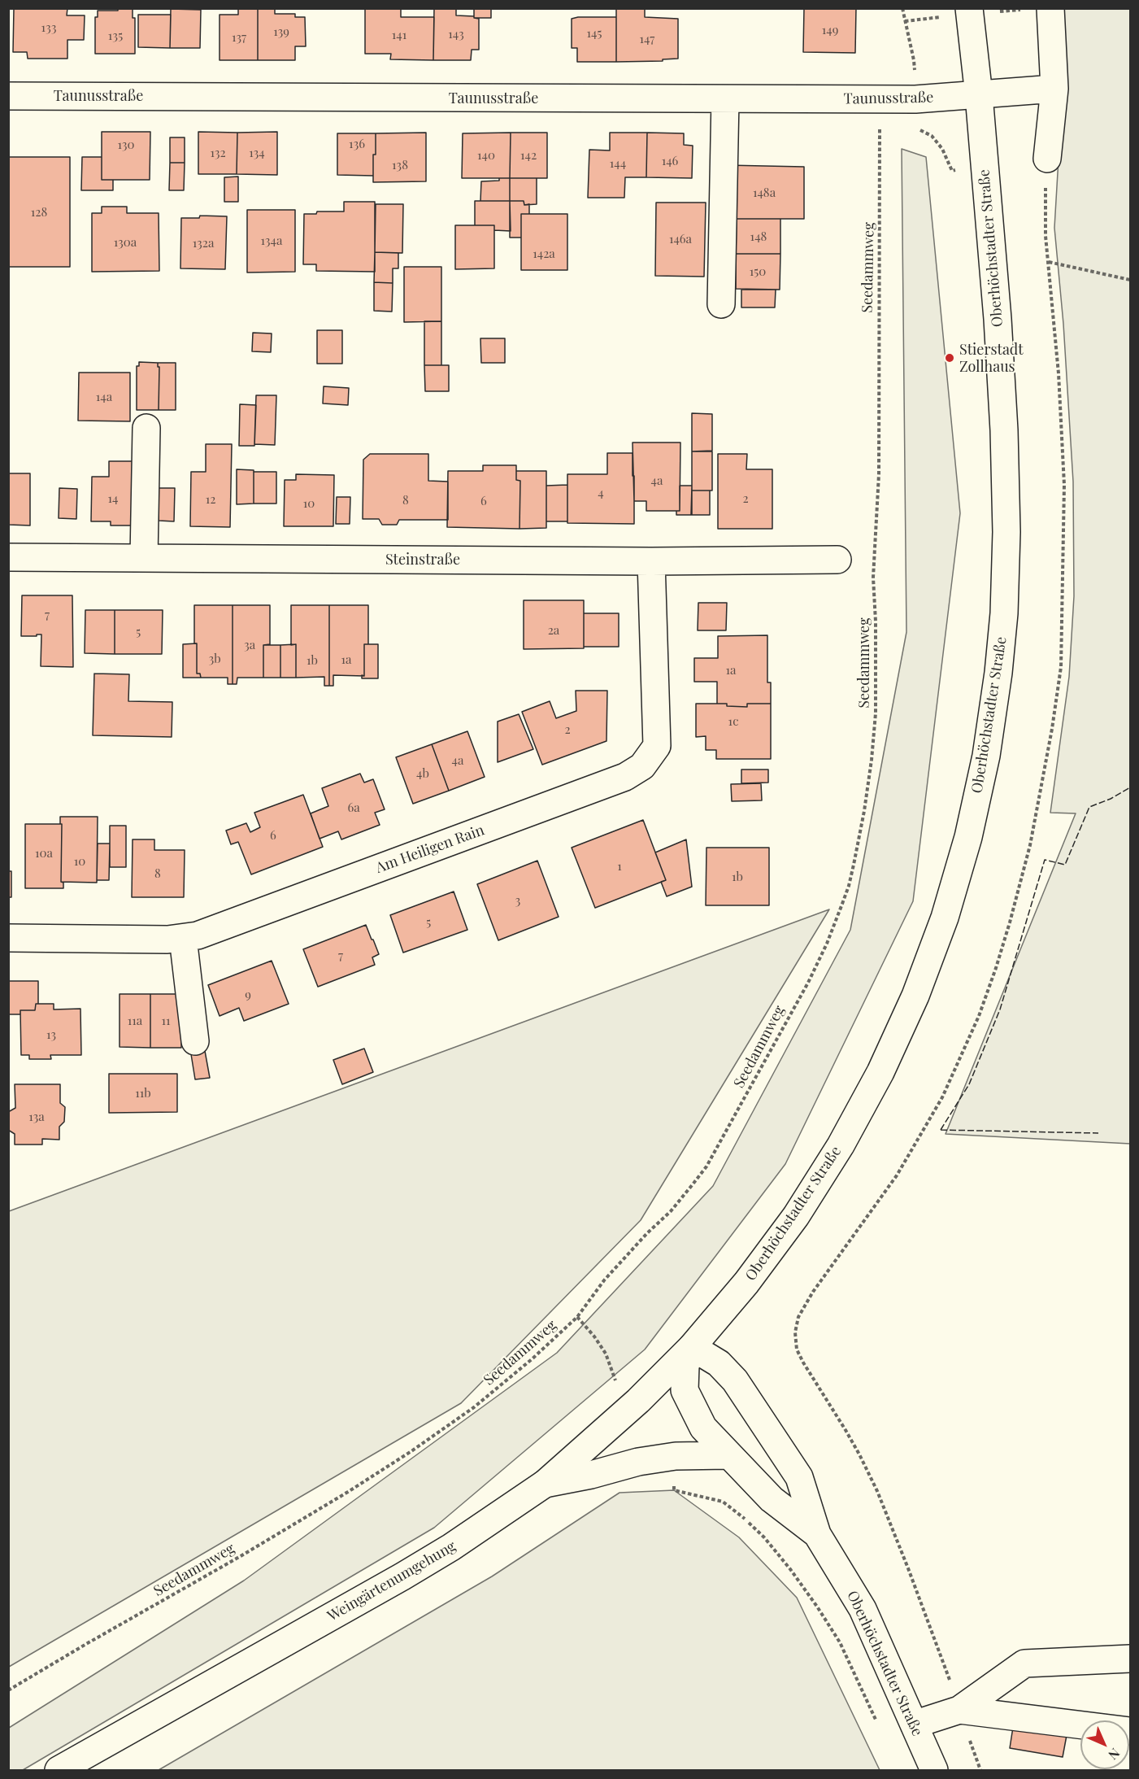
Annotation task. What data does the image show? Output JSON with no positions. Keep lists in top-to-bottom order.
{
  "streets": {
    "street": [
      "Taunusstraße",
      "Oberhöchstadter Straße",
      "Steinstraße",
      "Am Heiligen Rain",
      "Weingärtenumgehung"
    ],
    "path": ["Seedammweg"]
  },
  "crossings": [
    ["Taunusstraße", "Oberhöchstadter Straße"],
    ["Oberhöchstadter Straße", "Weingärtenumgehung"],
    ["Steinstraße", "Am Heiligen Rain"]
  ],
  "places": ["Stierstadt Zollhaus"],
  "house_numbers": [
    "133",
    "149",
    "139",
    "145",
    "143",
    "141",
    "135",
    "137",
    "147",
    "136",
    "130",
    "132",
    "134",
    "140",
    "142",
    "146",
    "144",
    "138",
    "148a",
    "128",
    "148",
    "146a",
    "134a",
    "130a",
    "132a",
    "142a",
    "150",
    "14a",
    "4a",
    "4",
    "14",
    "2",
    "12",
    "8",
    "6",
    "10",
    "7",
    "2a",
    "5",
    "3a",
    "3b",
    "1a",
    "1b",
    "1a",
    "1c",
    "2",
    "4a",
    "4b",
    "6a",
    "6",
    "10a",
    "10",
    "1",
    "8",
    "1b",
    "3",
    "5",
    "7",
    "9",
    "11a",
    "11",
    "13",
    "11b",
    "13a"
  ],
  "north": "bottom right"
}
